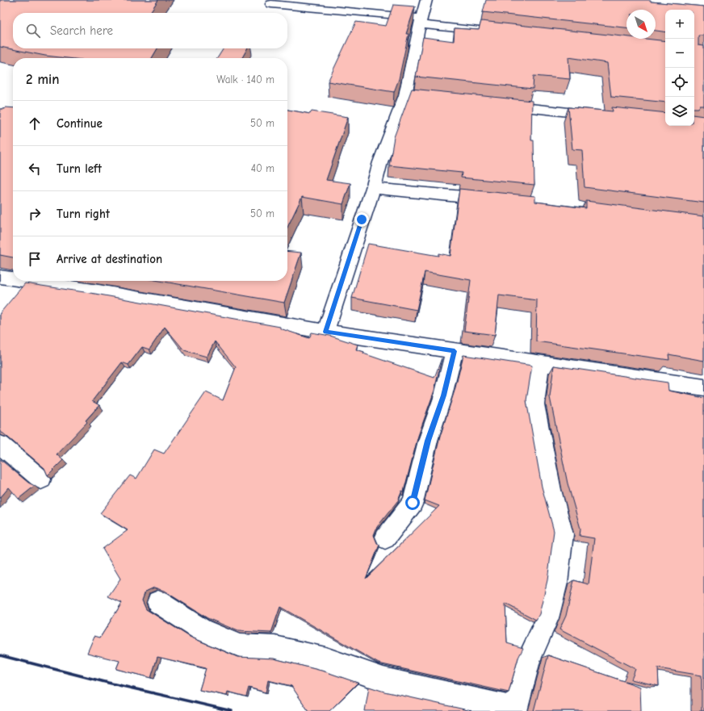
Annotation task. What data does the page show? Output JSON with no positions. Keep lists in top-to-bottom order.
{
  "north": "bottom right",
  "page": {
    "map_buttons": ["+", "−"],
    "search": "Search here",
    "heading": ["2 min", "Walk · 140 m"],
    "list": [
      ["Continue", "50 m"],
      ["Turn left", "40 m"],
      ["Turn right", "50 m"],
      "Arrive at destination"
    ]
  }
}
